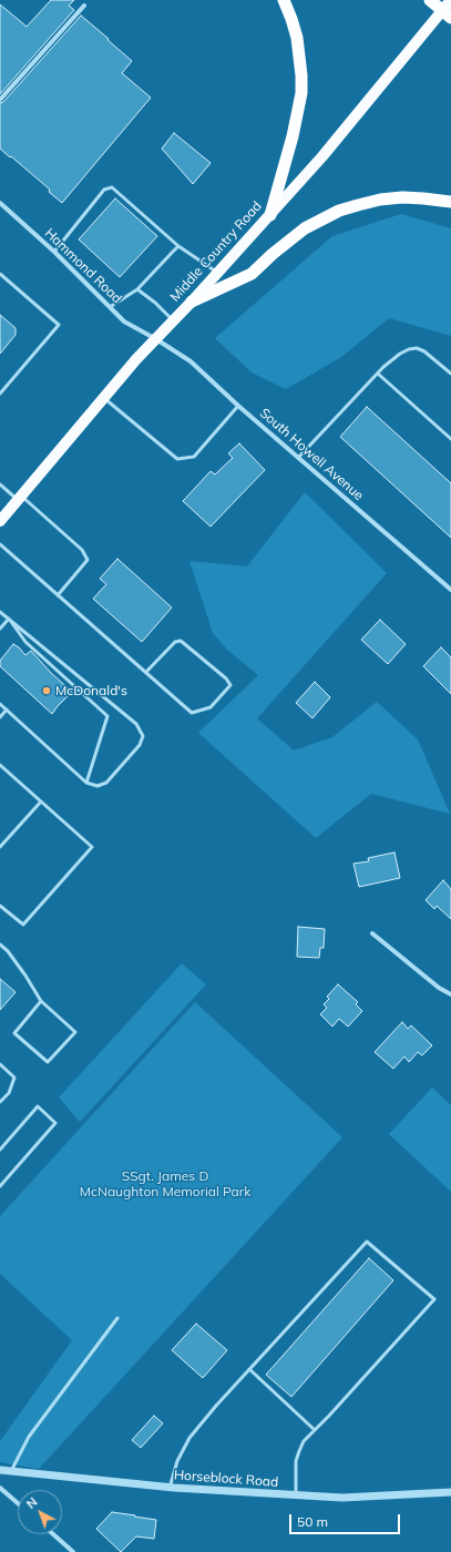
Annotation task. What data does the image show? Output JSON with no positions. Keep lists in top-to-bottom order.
{
  "streets": {
    "main road": ["Middle Country Road"],
    "street": ["Hammond Road", "South Howell Avenue", "Horseblock Road"]
  },
  "crossings": [
    ["Middle Country Road", "Hammond Road"],
    ["Middle Country Road", "South Howell Avenue"],
    ["Hammond Road", "South Howell Avenue"]
  ],
  "parks": ["SSgt. James D McNaughton Memorial Park"],
  "places": ["McDonald's"],
  "scale_bar": "50 m",
  "north": "top left"
}
